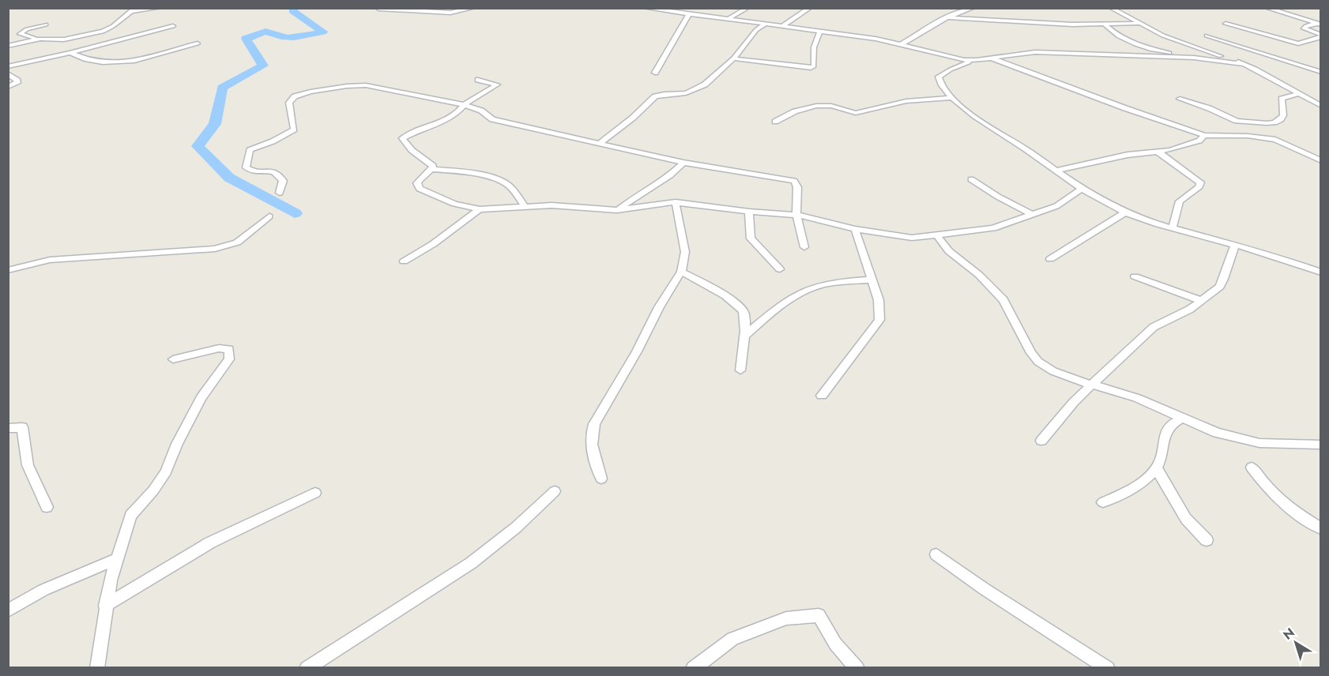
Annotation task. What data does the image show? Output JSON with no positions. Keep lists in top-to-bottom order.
{
  "north": "top left"
}
